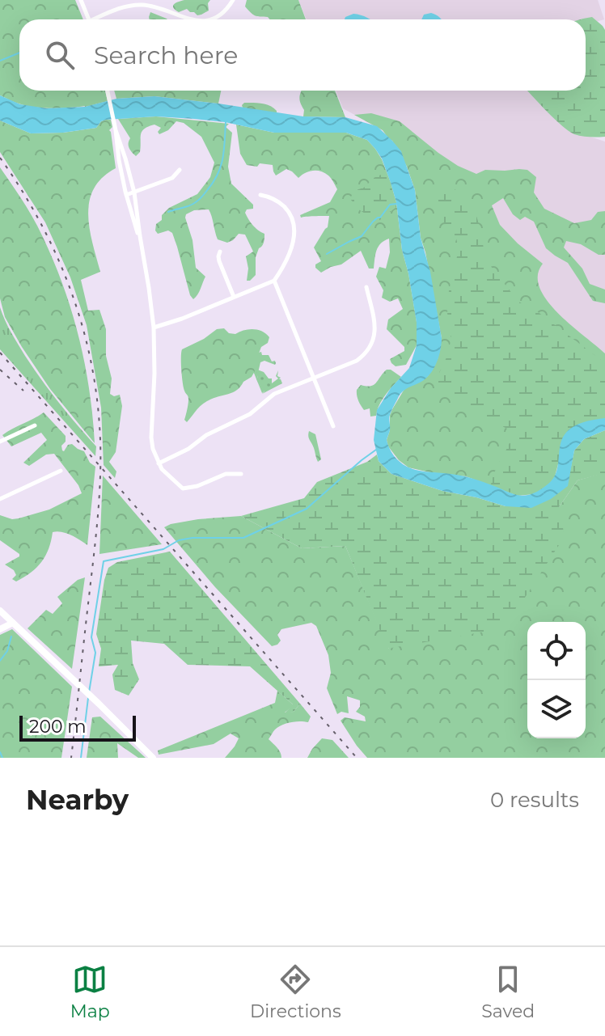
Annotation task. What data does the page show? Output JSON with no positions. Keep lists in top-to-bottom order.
{
  "scale_bar": "200 m",
  "page": {
    "search": "Search here",
    "scale": "200 m",
    "heading": ["Nearby", "0 results"],
    "nav": ["Map", "Directions", "Saved"]
  }
}
